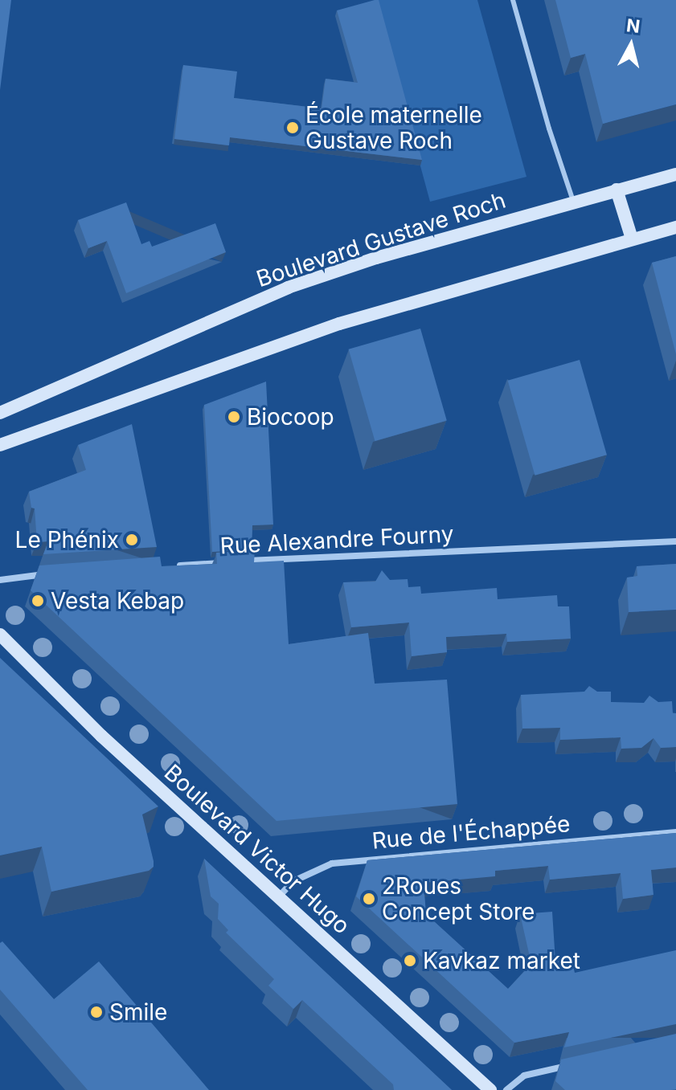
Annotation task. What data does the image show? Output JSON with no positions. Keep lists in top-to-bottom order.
{
  "streets": {
    "main road": ["Boulevard Gustave Roch", "Boulevard Victor Hugo"],
    "street": ["Rue Alexandre Fourny", "Rue de l'Échappée"]
  },
  "crossings": [
    ["Rue de l'Échappée", "Boulevard Victor Hugo"]
  ],
  "places": [
    "École maternelle Gustave Roch",
    "Biocoop",
    "Le Phénix",
    "Vesta Kebap",
    "2Roues Concept Store",
    "Kavkaz market",
    "Smile"
  ],
  "north": "top"
}
